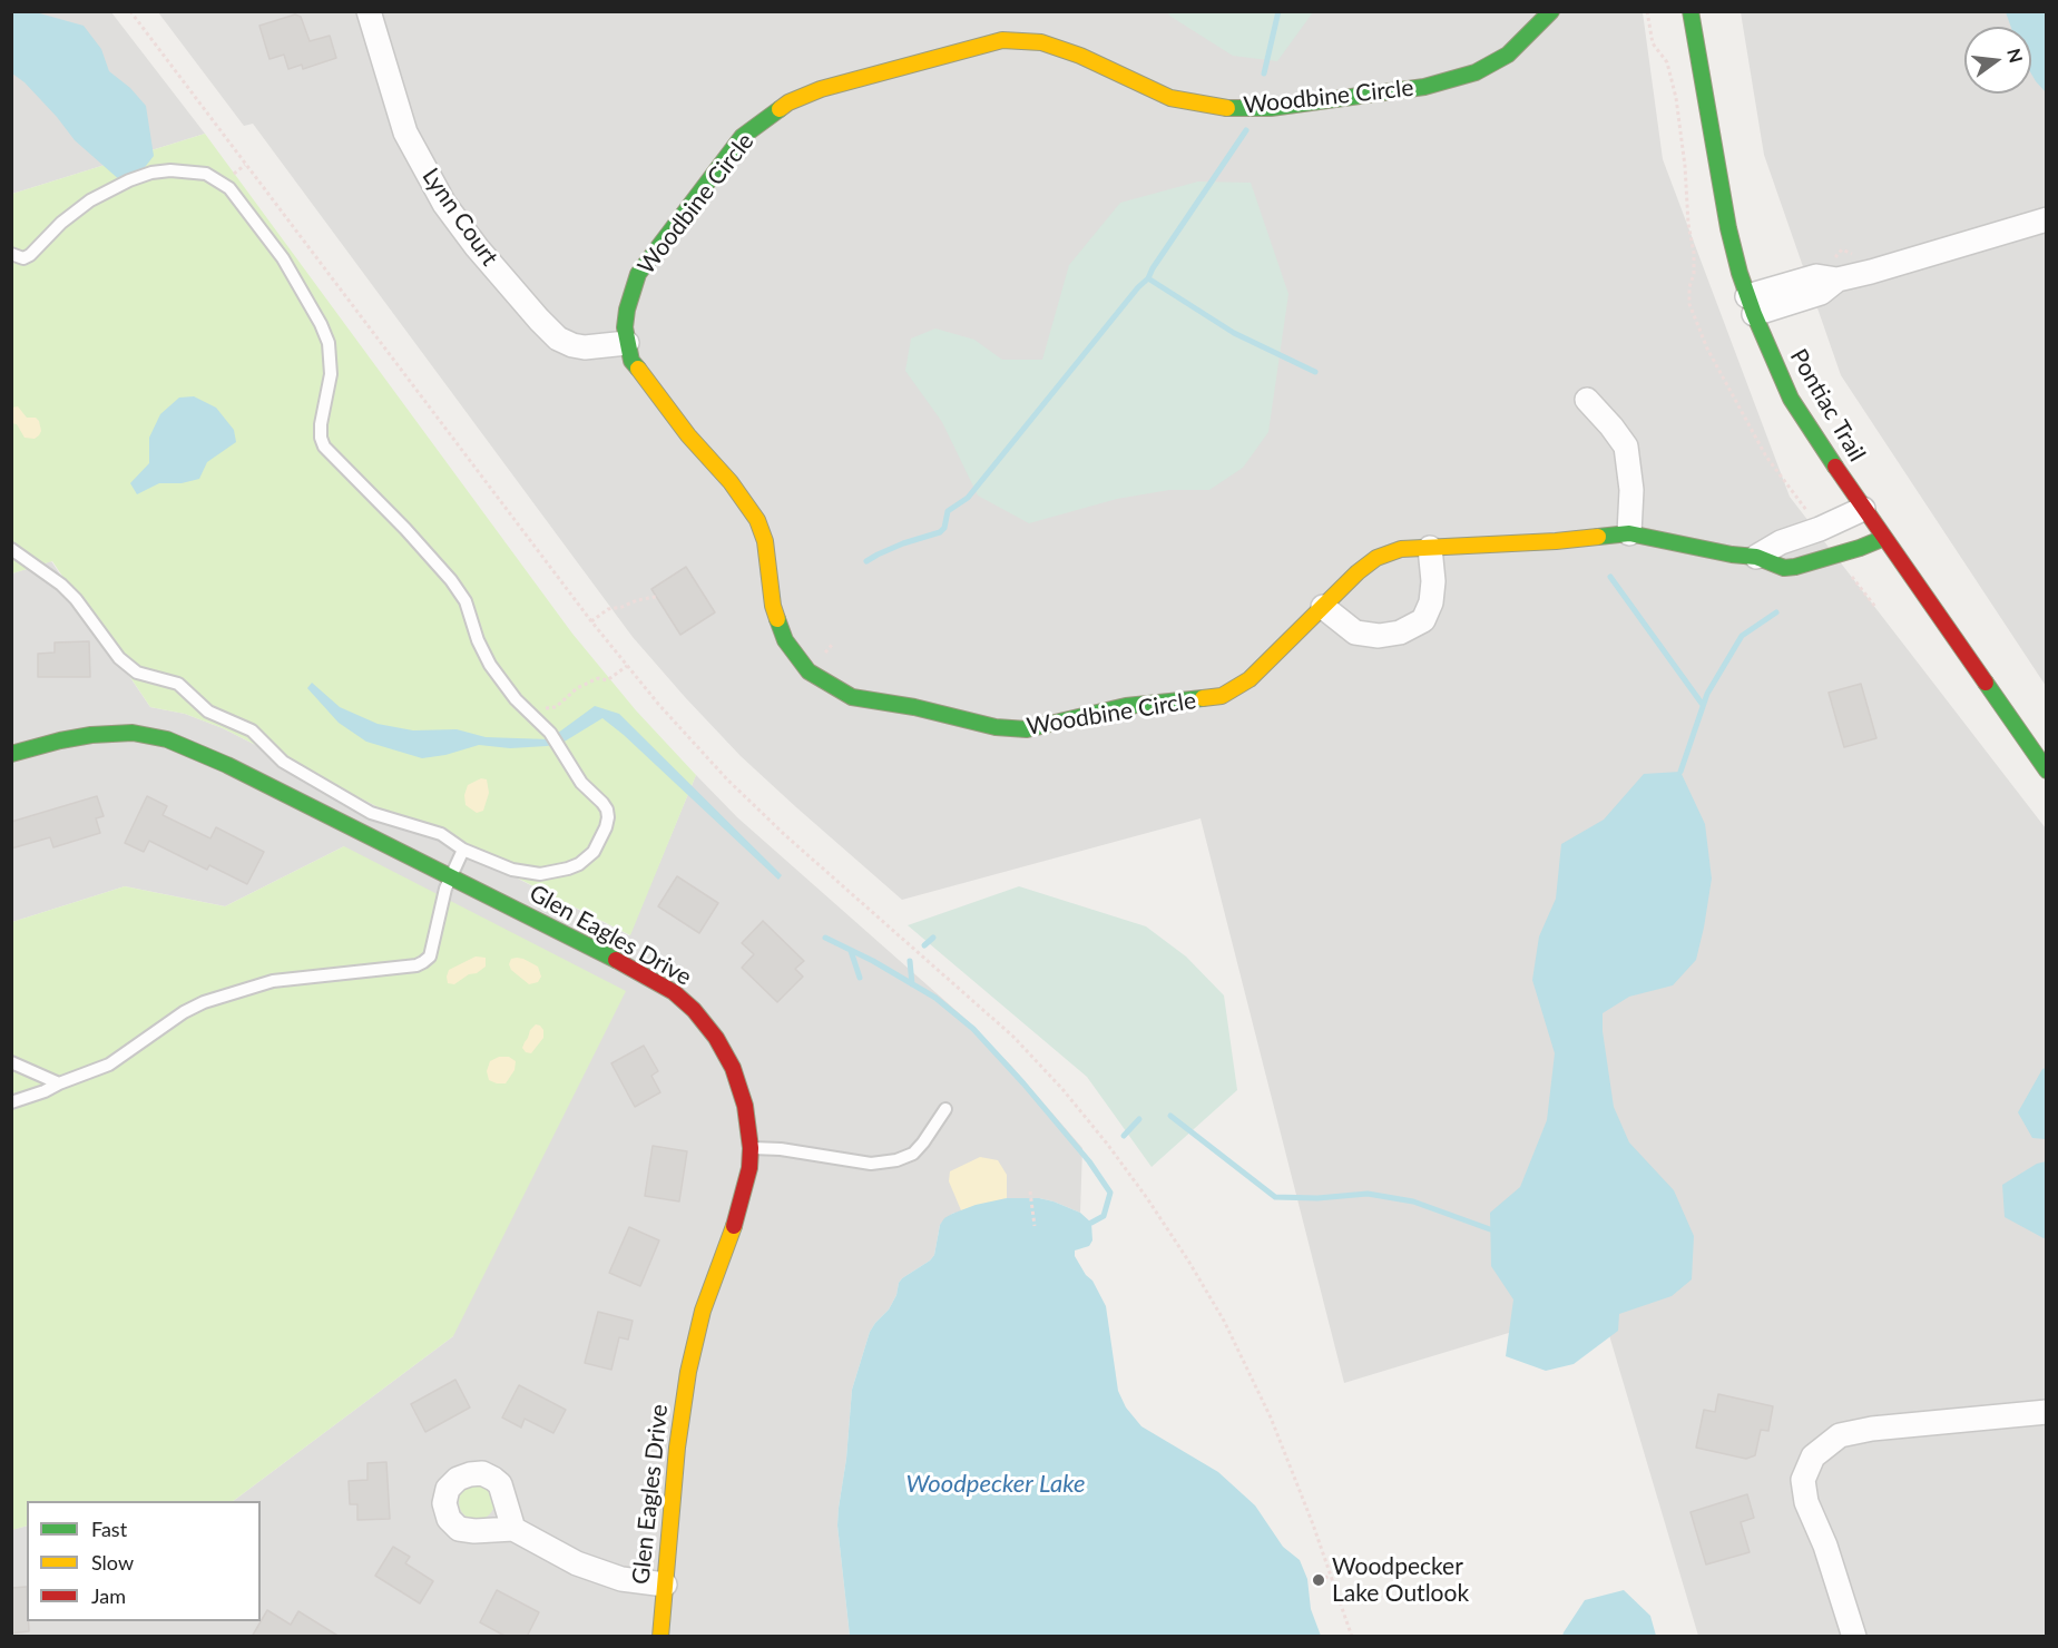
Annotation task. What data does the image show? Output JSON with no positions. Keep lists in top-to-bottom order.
{
  "streets": {
    "street": [
      "Woodbine Circle",
      "Lynn Court",
      "Pontiac Trail",
      "Glen Eagles Drive"
    ]
  },
  "crossings": [
    ["Woodbine Circle", "Lynn Court"],
    ["Woodbine Circle", "Pontiac Trail"]
  ],
  "water": ["Woodpecker Lake"],
  "places": ["Woodpecker Lake Outlook"],
  "legend": ["Fast", "Slow", "Jam"],
  "north": "right"
}
